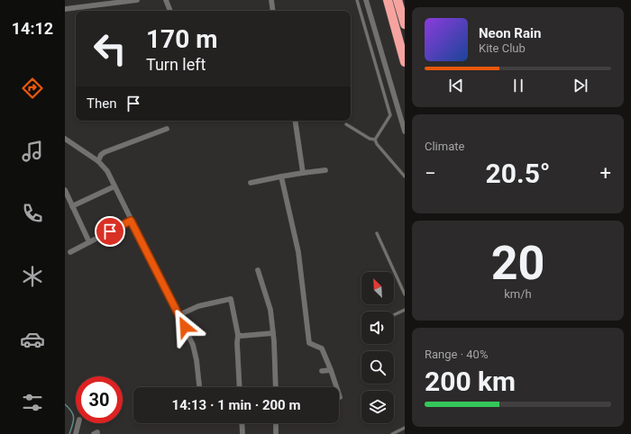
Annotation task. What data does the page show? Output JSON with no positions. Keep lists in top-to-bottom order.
{
  "north": "top left",
  "page": {
    "tabs": "14:12",
    "turn": ["170 m", "Turn left"],
    "song": ["Neon Rain", "Kite Club"],
    "then": "Then",
    "tile": [
      "Climate",
      ["20", "km/h"],
      ["Range · 40%", "200 km"]
    ],
    "heat": ["−", "20.5°", "+"],
    "limit": "30",
    "trip": "14:13 · 1 min · 200 m"
  }
}
